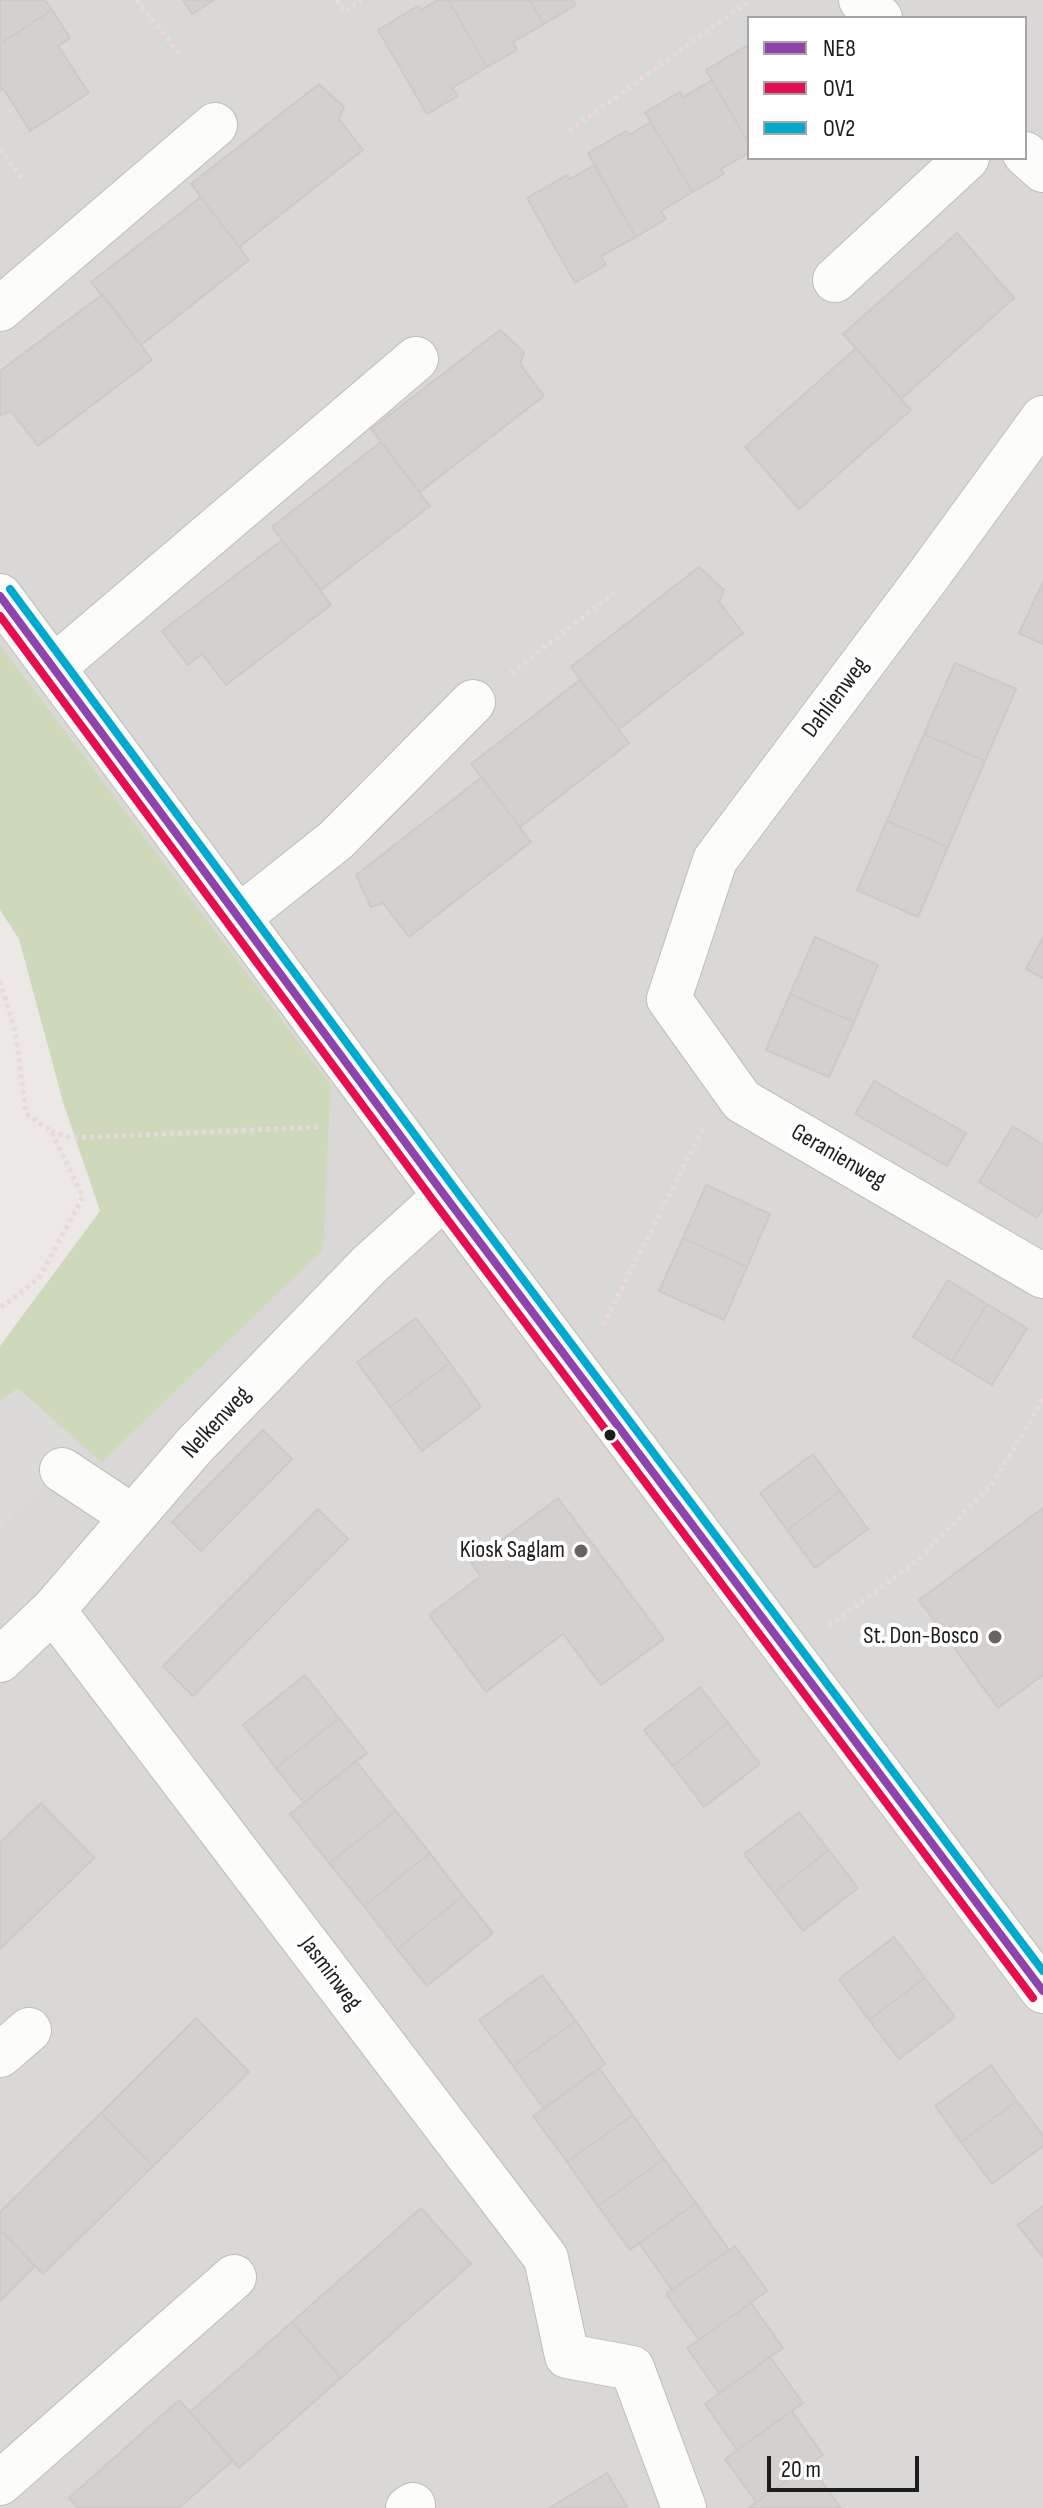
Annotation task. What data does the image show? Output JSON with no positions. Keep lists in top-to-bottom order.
{
  "streets": {
    "street": [
      "Dahlienweg",
      "Geranienweg",
      "Nelkenweg",
      "Jasminweg"
    ]
  },
  "crossings": [
    ["Dahlienweg", "Geranienweg"],
    ["Nelkenweg", "Jasminweg"]
  ],
  "places": ["Kiosk Saglam", "St. Don-Bosco"],
  "lines": ["transit line OV2", "transit line NE8", "transit line OV1"],
  "legend": ["NE8", "OV1", "OV2"],
  "scale_bar": "20 m"
}
